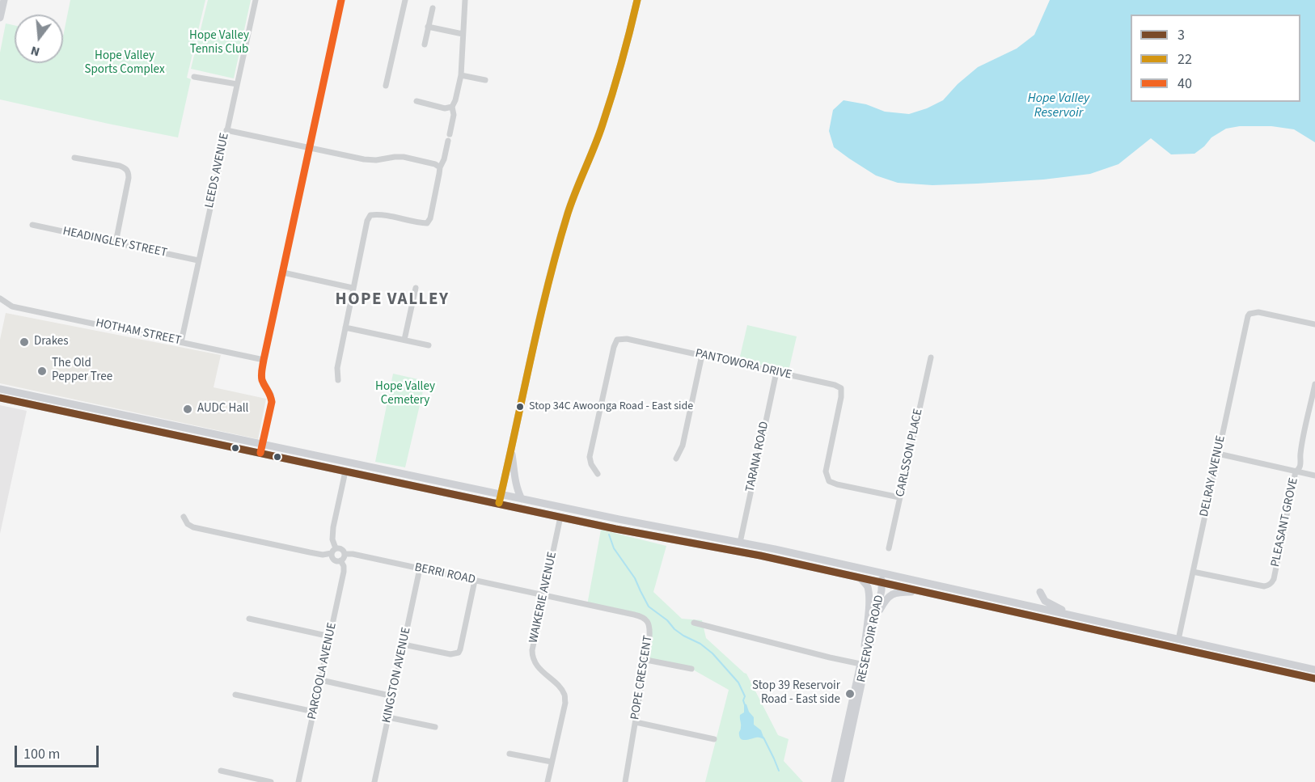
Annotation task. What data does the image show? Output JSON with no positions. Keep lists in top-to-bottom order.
{
  "streets": {
    "main road": ["RESERVOIR ROAD"],
    "street": [
      "LEEDS AVENUE",
      "HEADINGLEY STREET",
      "HOTHAM STREET",
      "PANTOWORA DRIVE",
      "CARLSSON PLACE",
      "TARANA ROAD",
      "DELRAY AVENUE",
      "PLEASANT GROVE",
      "BERRI ROAD",
      "WAIKERIE AVENUE",
      "PARCOOLA AVENUE",
      "KINGSTON AVENUE",
      "POPE CRESCENT"
    ]
  },
  "crossings": [
    ["LEEDS AVENUE", "HEADINGLEY STREET"],
    ["LEEDS AVENUE", "HOTHAM STREET"],
    ["PANTOWORA DRIVE", "CARLSSON PLACE"],
    ["PANTOWORA DRIVE", "TARANA ROAD"],
    ["DELRAY AVENUE", "PLEASANT GROVE"],
    ["BERRI ROAD", "WAIKERIE AVENUE"],
    ["BERRI ROAD", "PARCOOLA AVENUE"],
    ["BERRI ROAD", "KINGSTON AVENUE"],
    ["BERRI ROAD", "POPE CRESCENT"],
    ["WAIKERIE AVENUE", "POPE CRESCENT"]
  ],
  "districts": ["HOPE VALLEY"],
  "water": ["Hope Valley Reservoir"],
  "parks": ["Hope Valley Tennis Club", "Hope Valley Sports Complex", "Hope Valley Cemetery"],
  "places": [
    "Drakes",
    "The Old Pepper Tree",
    "Stop 34C Awoonga Road - East side",
    "AUDC Hall",
    "Stop 39 Reservoir Road - East side"
  ],
  "lines": ["transit line 22", "transit line 40", "transit line 3"],
  "legend": ["3", "22", "40"],
  "scale_bar": "100 m",
  "north": "bottom"
}
